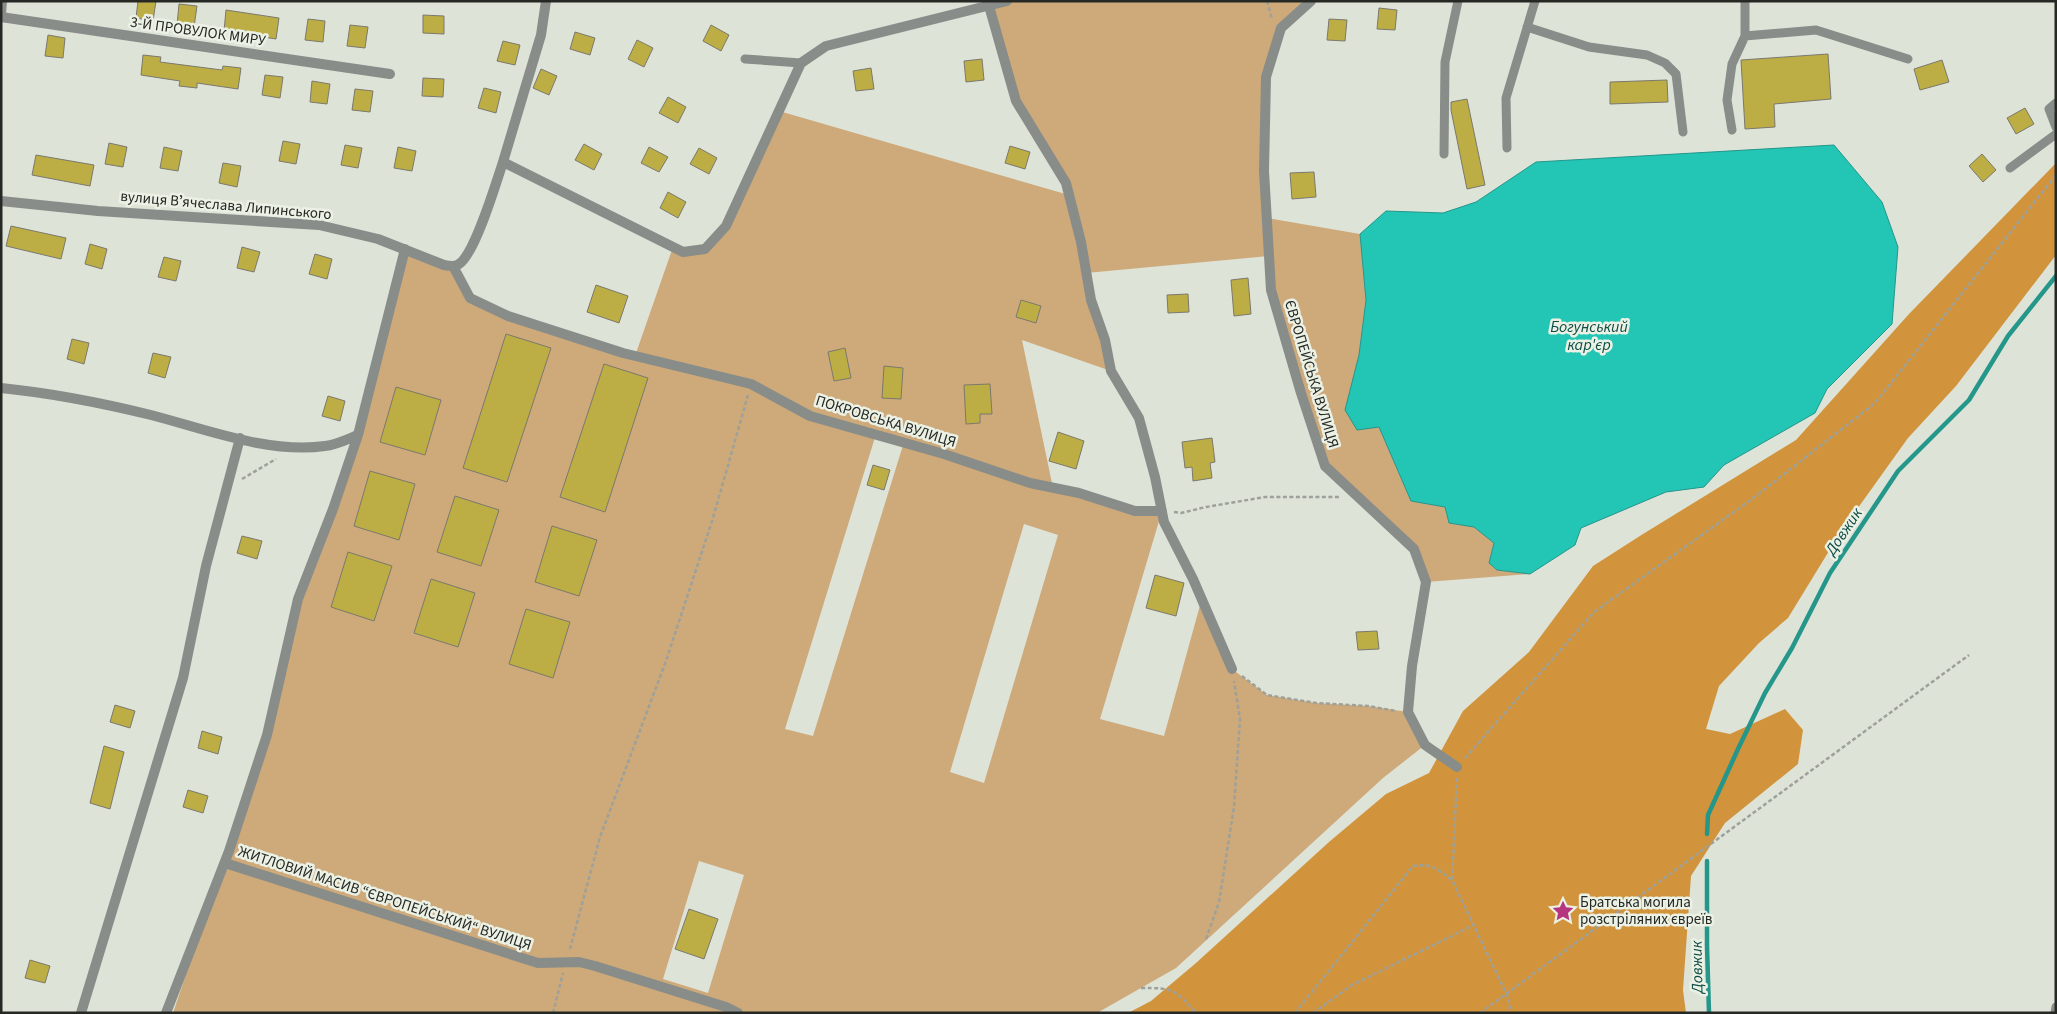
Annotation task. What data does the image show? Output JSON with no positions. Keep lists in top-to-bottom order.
{
  "streets": {
    "street": [
      "3-Й ПРОВУЛОК МИРУ",
      "вулиця Вʼячеслава Липинського",
      "ЄВРОПЕЙСЬКА ВУЛИЦЯ",
      "ПОКРОВСЬКА ВУЛИЦЯ",
      "ЖИТЛОВИЙ МАСИВ “ЄВРОПЕЙСЬКИЙ“ ВУЛИЦЯ"
    ]
  },
  "crossings": [
    ["вулиця Вʼячеслава Липинського", "ПОКРОВСЬКА ВУЛИЦЯ"]
  ],
  "water": ["Богунський кар'єр", "Довжик"],
  "places": {
    "place": ["Братська могила розстріляних євреїв"]
  }
}
